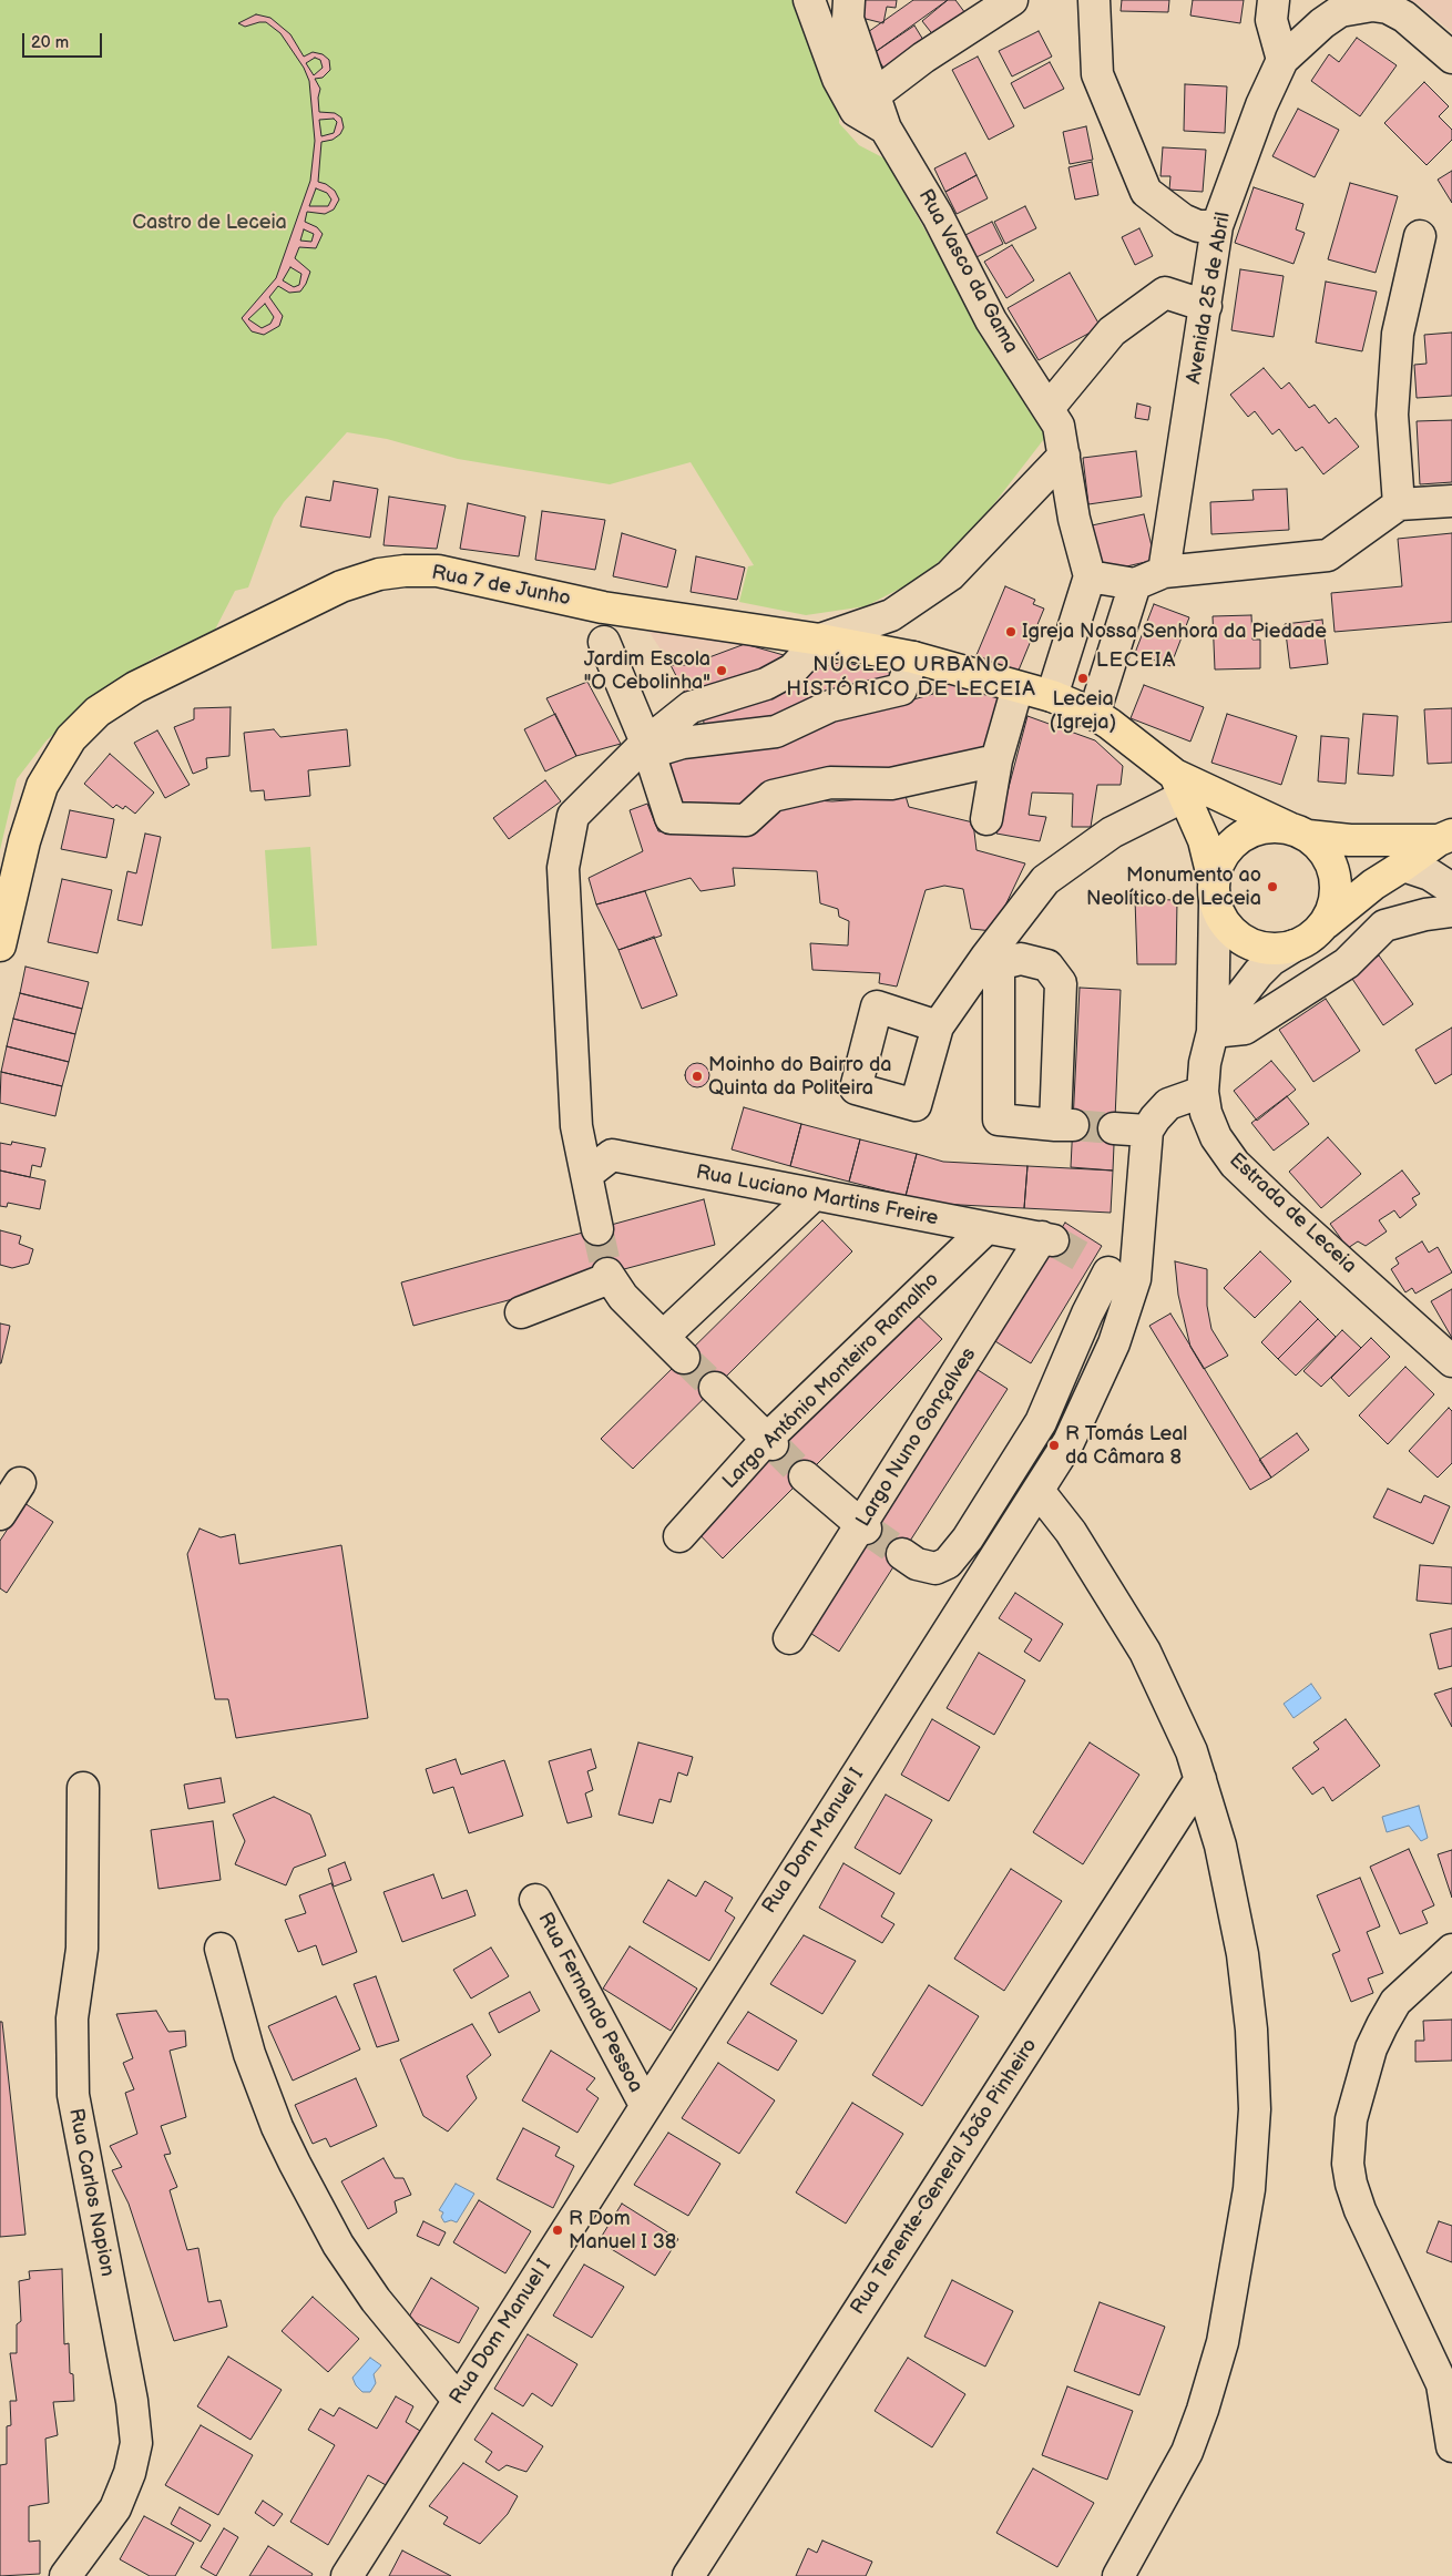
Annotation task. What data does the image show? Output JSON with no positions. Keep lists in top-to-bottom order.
{
  "streets": {
    "main road": ["Rua 7 de Junho", "Estrada de Leceia"],
    "street": [
      "Rua Vasco da Gama",
      "Avenida 25 de Abril",
      "Rua Luciano Martins Freire",
      "Largo António Monteiro Ramalho",
      "Largo Nuno Gonçalves",
      "Rua Dom Manuel I",
      "Rua Fernando Pessoa",
      "Rua Tenente-General João Pinheiro",
      "Rua Carlos Napion"
    ]
  },
  "crossings": [
    ["Rua 7 de Junho", "Estrada de Leceia"],
    ["Rua Luciano Martins Freire", "Largo António Monteiro Ramalho"],
    ["Rua Luciano Martins Freire", "Largo Nuno Gonçalves"],
    ["Rua Dom Manuel I", "Rua Fernando Pessoa"]
  ],
  "districts": ["LECEIA", "NÚCLEO URBANO HISTÓRICO DE LECEIA"],
  "parks": ["Castro de Leceia"],
  "places": [
    "Igreja Nossa Senhora da Piedade",
    "Jardim Escola \"O Cebolinha\"",
    "Leceia (Igreja)",
    "Monumento ao Neolítico de Leceia",
    "Moinho do Bairro da Quinta da Politeira",
    "R Tomás Leal da Câmara 8",
    "R Dom Manuel I 38"
  ],
  "scale_bar": "20 m"
}
